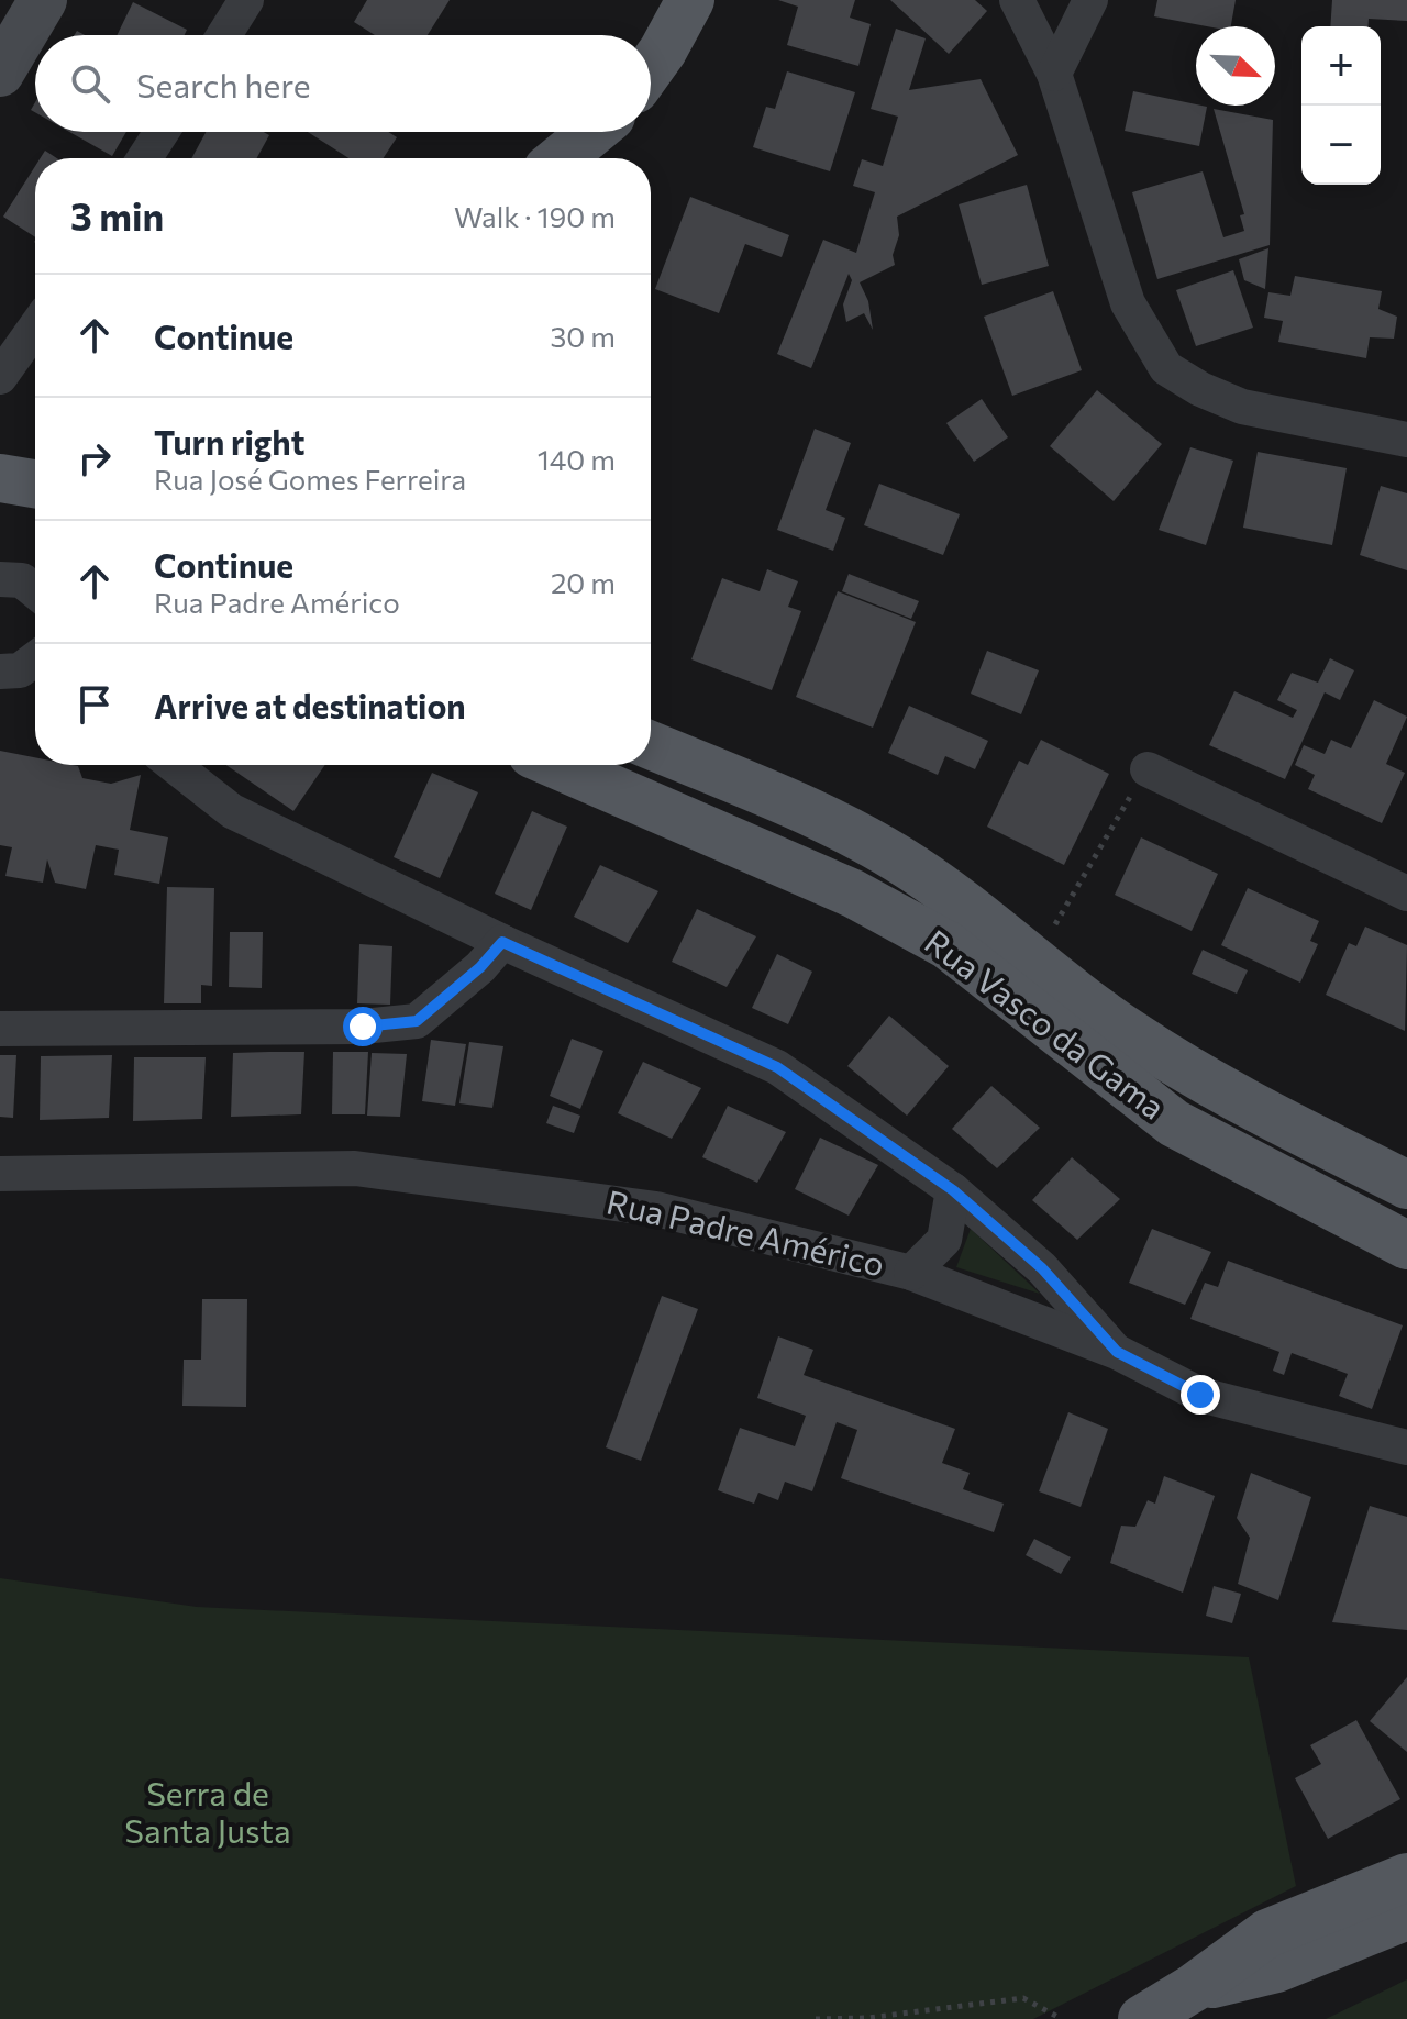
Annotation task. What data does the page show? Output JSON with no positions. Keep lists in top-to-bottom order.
{
  "streets": {
    "main road": ["Rua Vasco da Gama"],
    "street": ["Rua Padre Américo"]
  },
  "parks": ["Serra de Santa Justa"],
  "north": "bottom right",
  "page": {
    "map_buttons": ["+", "−"],
    "search": "Search here",
    "heading": ["3 min", "Walk · 190 m"],
    "list": [
      ["Continue", "30 m"],
      ["Turn right", "Rua José Gomes Ferreira", "140 m"],
      ["Continue", "Rua Padre Américo", "20 m"],
      "Arrive at destination"
    ]
  }
}
